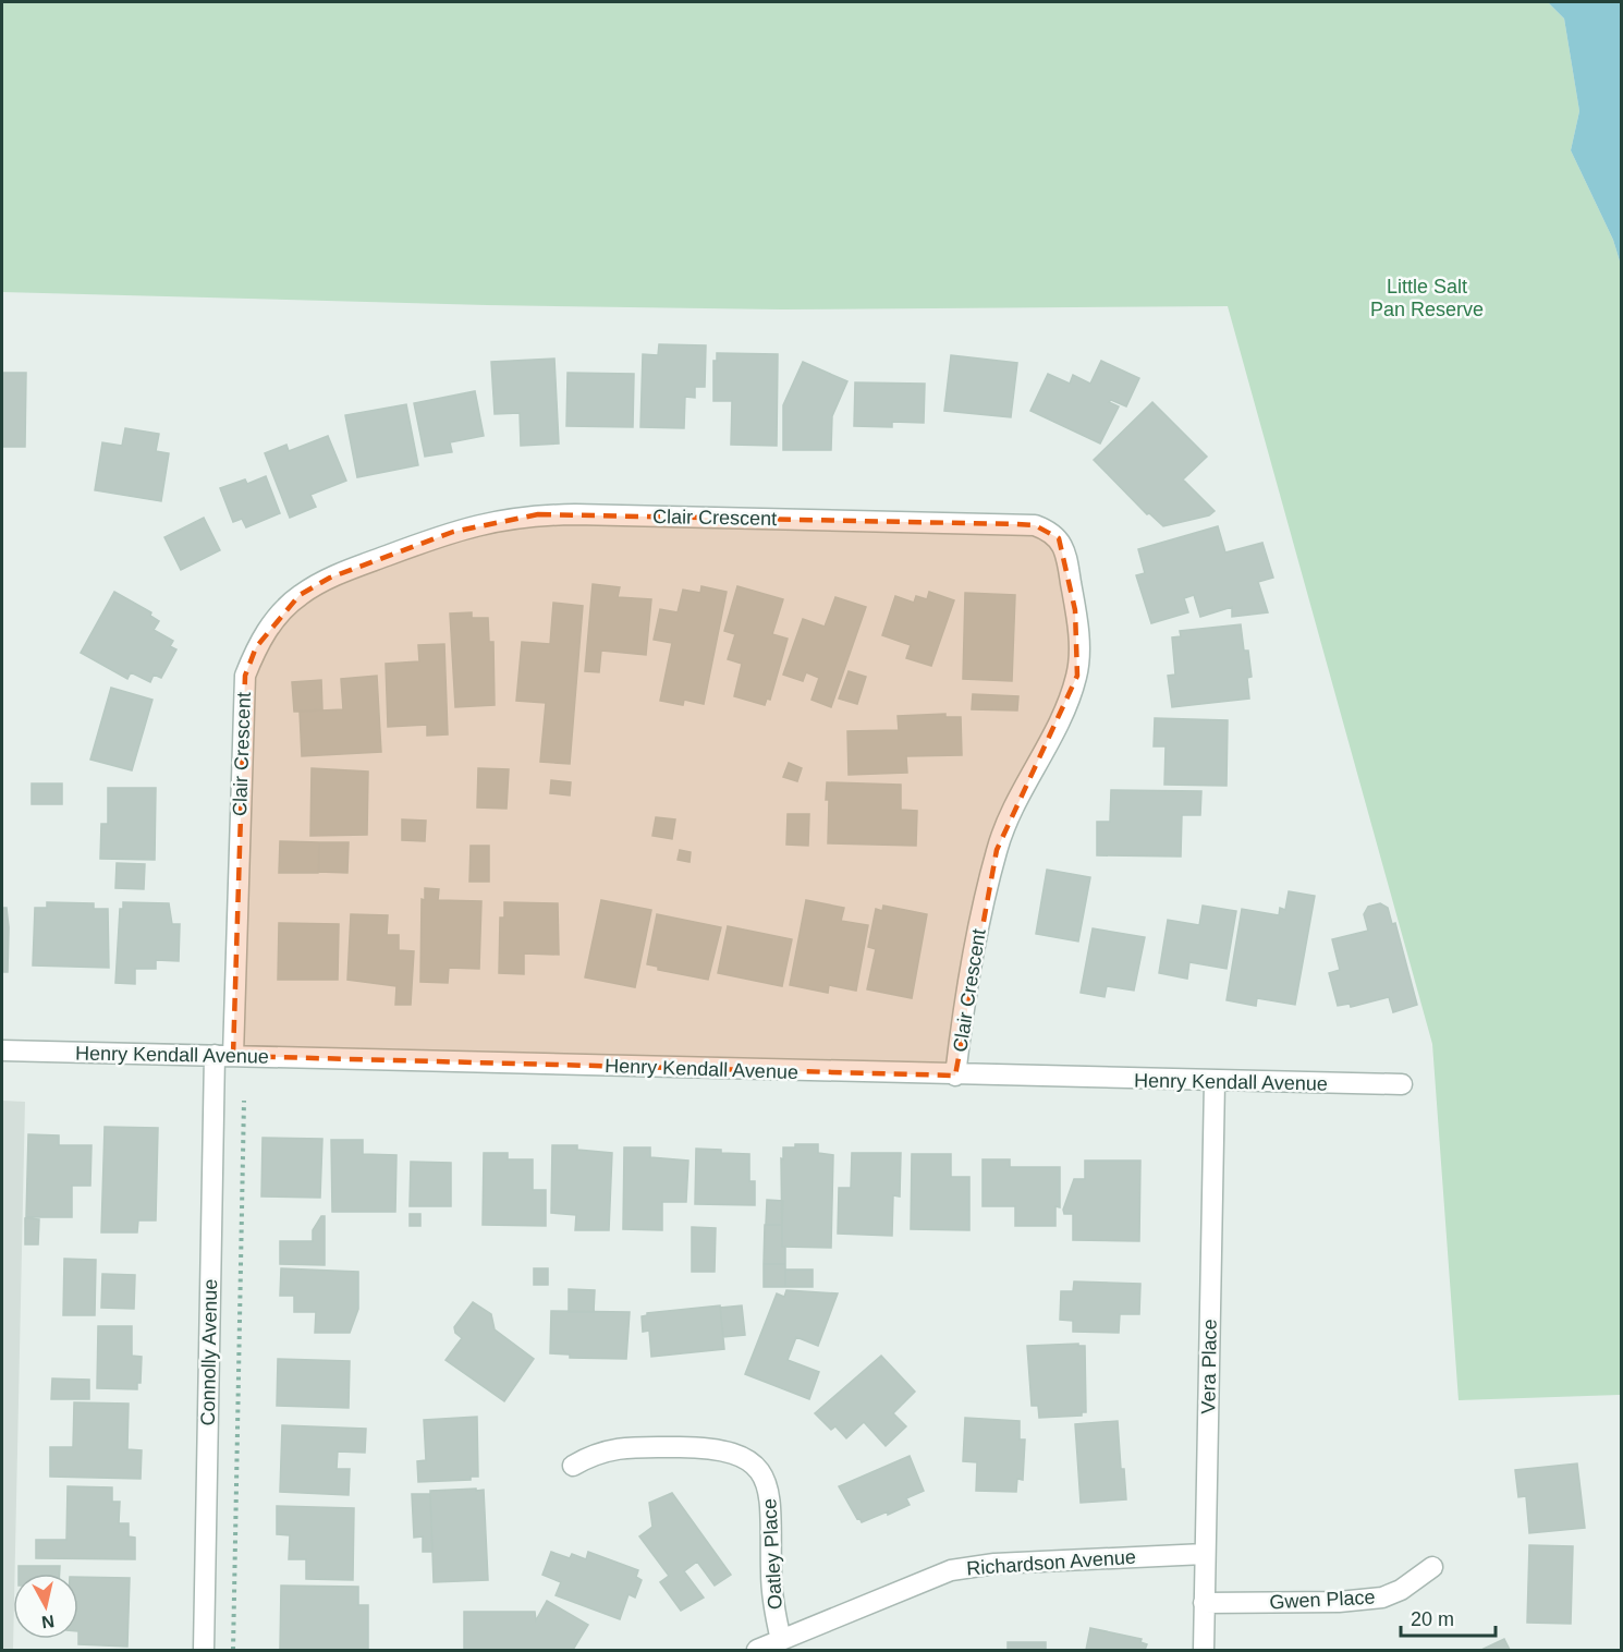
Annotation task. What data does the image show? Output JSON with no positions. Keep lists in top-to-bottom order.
{
  "streets": {
    "street": [
      "Clair Crescent",
      "Henry Kendall Avenue",
      "Connolly Avenue",
      "Vera Place",
      "Oatley Place",
      "Richardson Avenue",
      "Gwen Place"
    ]
  },
  "crossings": [
    ["Clair Crescent", "Henry Kendall Avenue"],
    ["Clair Crescent", "Connolly Avenue"],
    ["Henry Kendall Avenue", "Connolly Avenue"],
    ["Henry Kendall Avenue", "Vera Place"],
    ["Vera Place", "Richardson Avenue"],
    ["Vera Place", "Gwen Place"],
    ["Oatley Place", "Richardson Avenue"]
  ],
  "parks": ["Little Salt Pan Reserve"],
  "scale_bar": "20 m",
  "north": "bottom"
}
